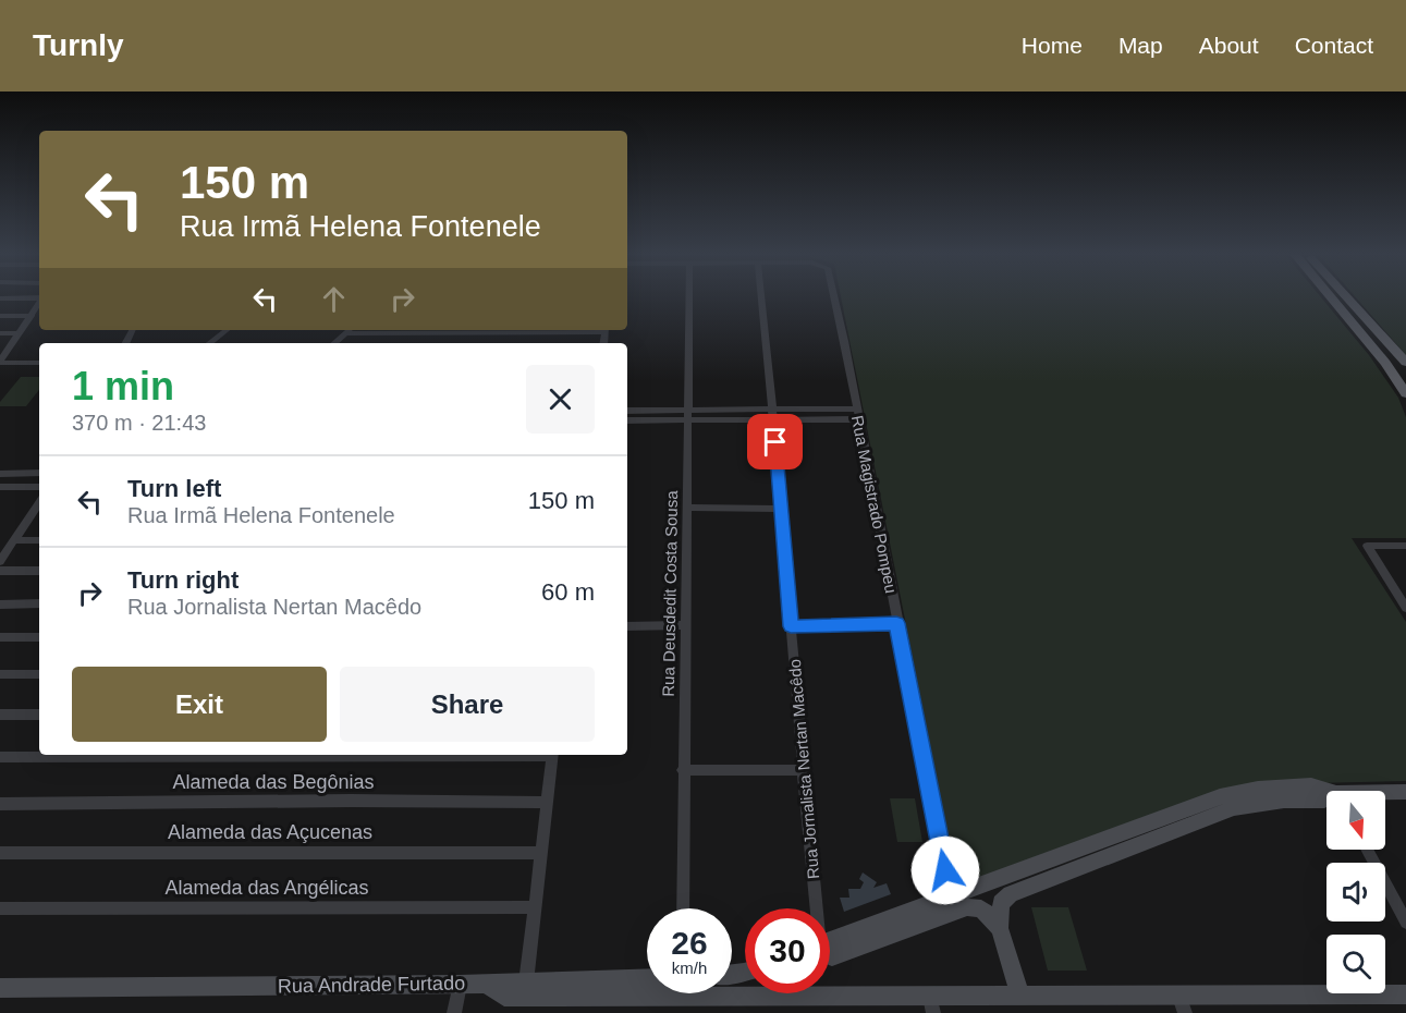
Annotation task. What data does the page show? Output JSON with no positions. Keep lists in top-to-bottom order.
{
  "streets": {
    "street": [
      "Rua Magistrado Pompeu",
      "Rua Deusdedit Costa Sousa",
      "Rua Jornalista Nertan Macêdo",
      "Alameda das Begônias",
      "Alameda das Açucenas",
      "Alameda das Angélicas",
      "Rua Andrade Furtado"
    ]
  },
  "north": "bottom",
  "page": {
    "header": "Turnly",
    "nav": [
      "Home",
      "Map",
      "About",
      "Contact"
    ],
    "turn": ["150 m", "Rua Irmã Helena Fontenele"],
    "heading": ["1 min", "370 m · 21:43"],
    "list": [
      {
        "name": "Turn left",
        "note": "Rua Irmã Helena Fontenele",
        "value": "150 m"
      },
      {
        "name": "Turn right",
        "note": "Rua Jornalista Nertan Macêdo",
        "value": "60 m"
      }
    ],
    "buttons": ["Exit", "Share"],
    "speed": "26 km/h",
    "limit": "30"
  }
}
